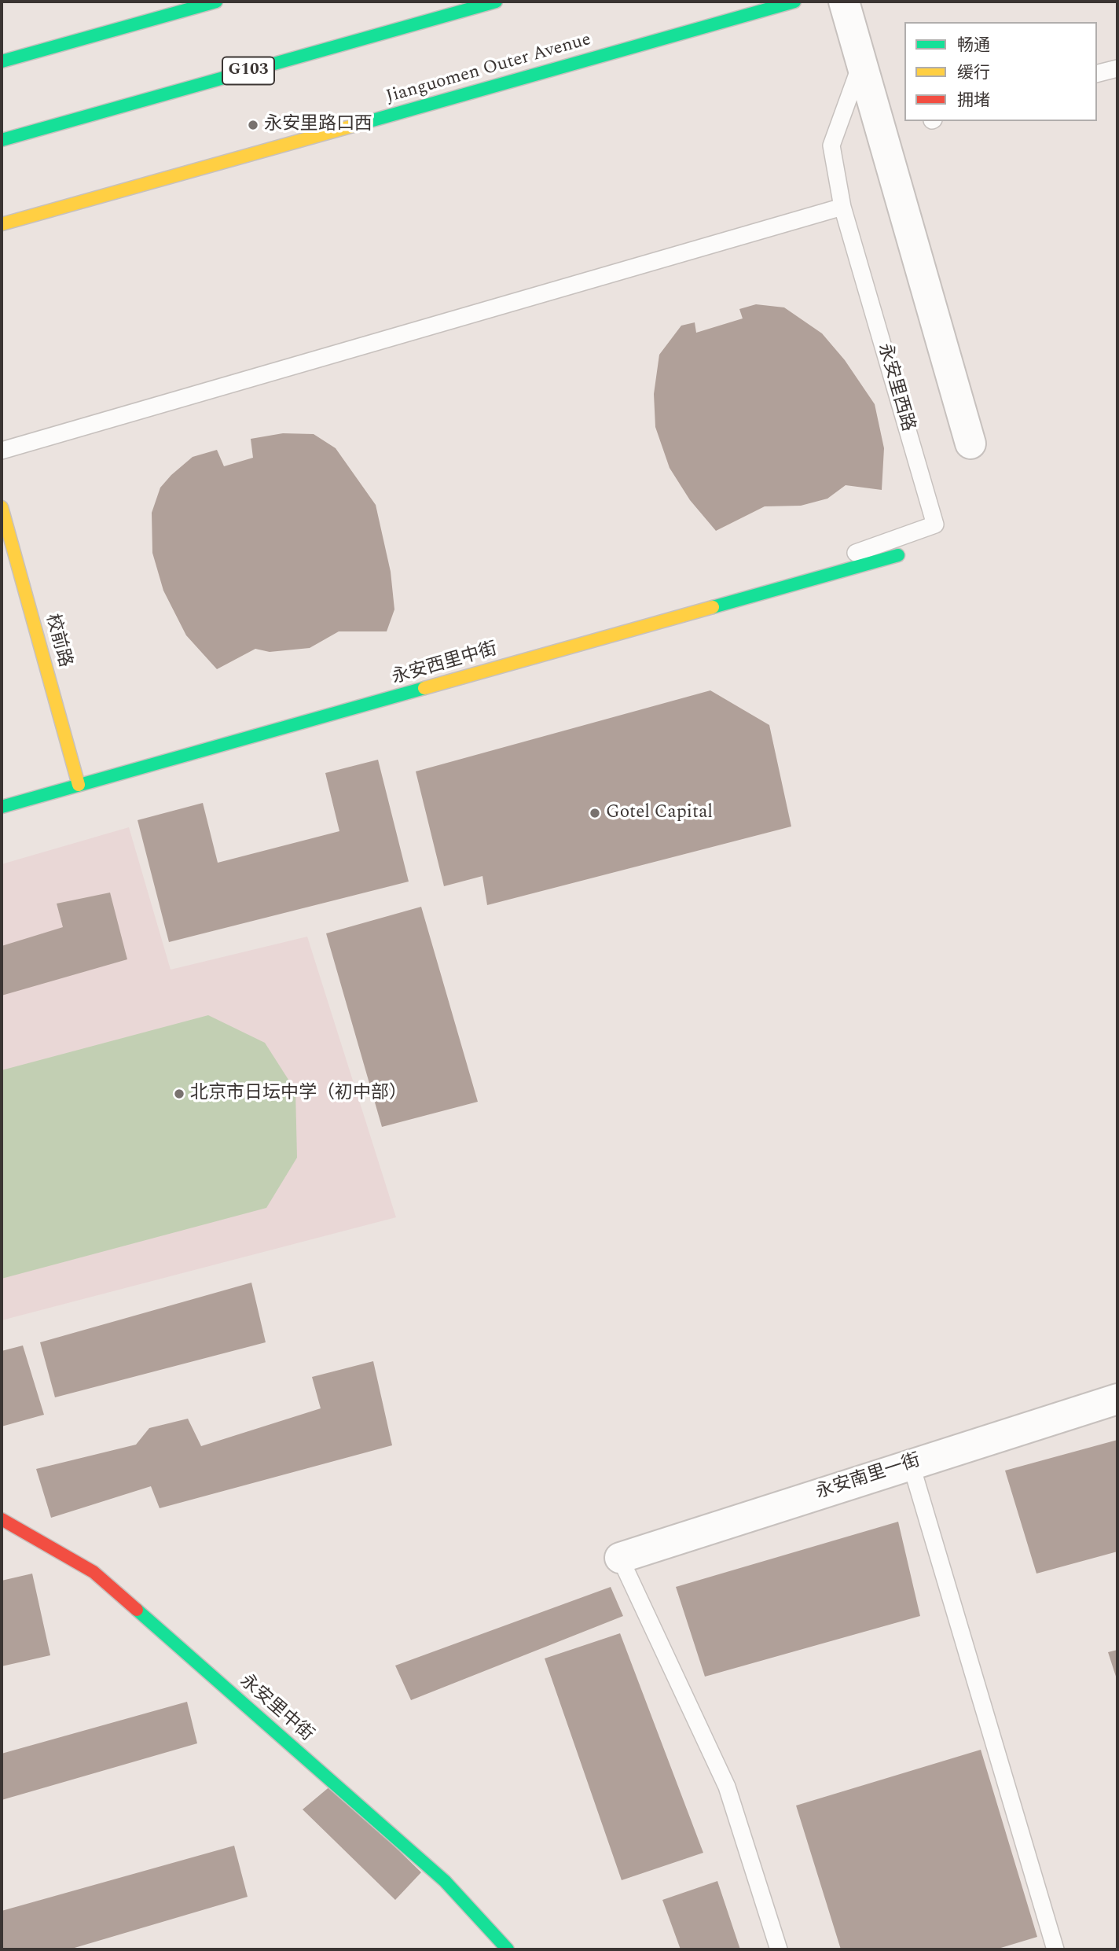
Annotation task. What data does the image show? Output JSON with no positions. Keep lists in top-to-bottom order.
{
  "streets": {
    "main road": [
      "Jianguomen Outer Avenue",
      "G103",
      "校前路",
      "永安西里中街",
      "永安里中街"
    ],
    "street": ["永安南里一街"],
    "lane": ["永安里西路"]
  },
  "crossings": [
    ["永安里西路", "永安西里中街"],
    ["校前路", "永安西里中街"]
  ],
  "places": ["永安里路口西", "Gotel Capital", "北京市日坛中学（初中部）"],
  "legend": ["畅通", "缓行", "拥堵"]
}
